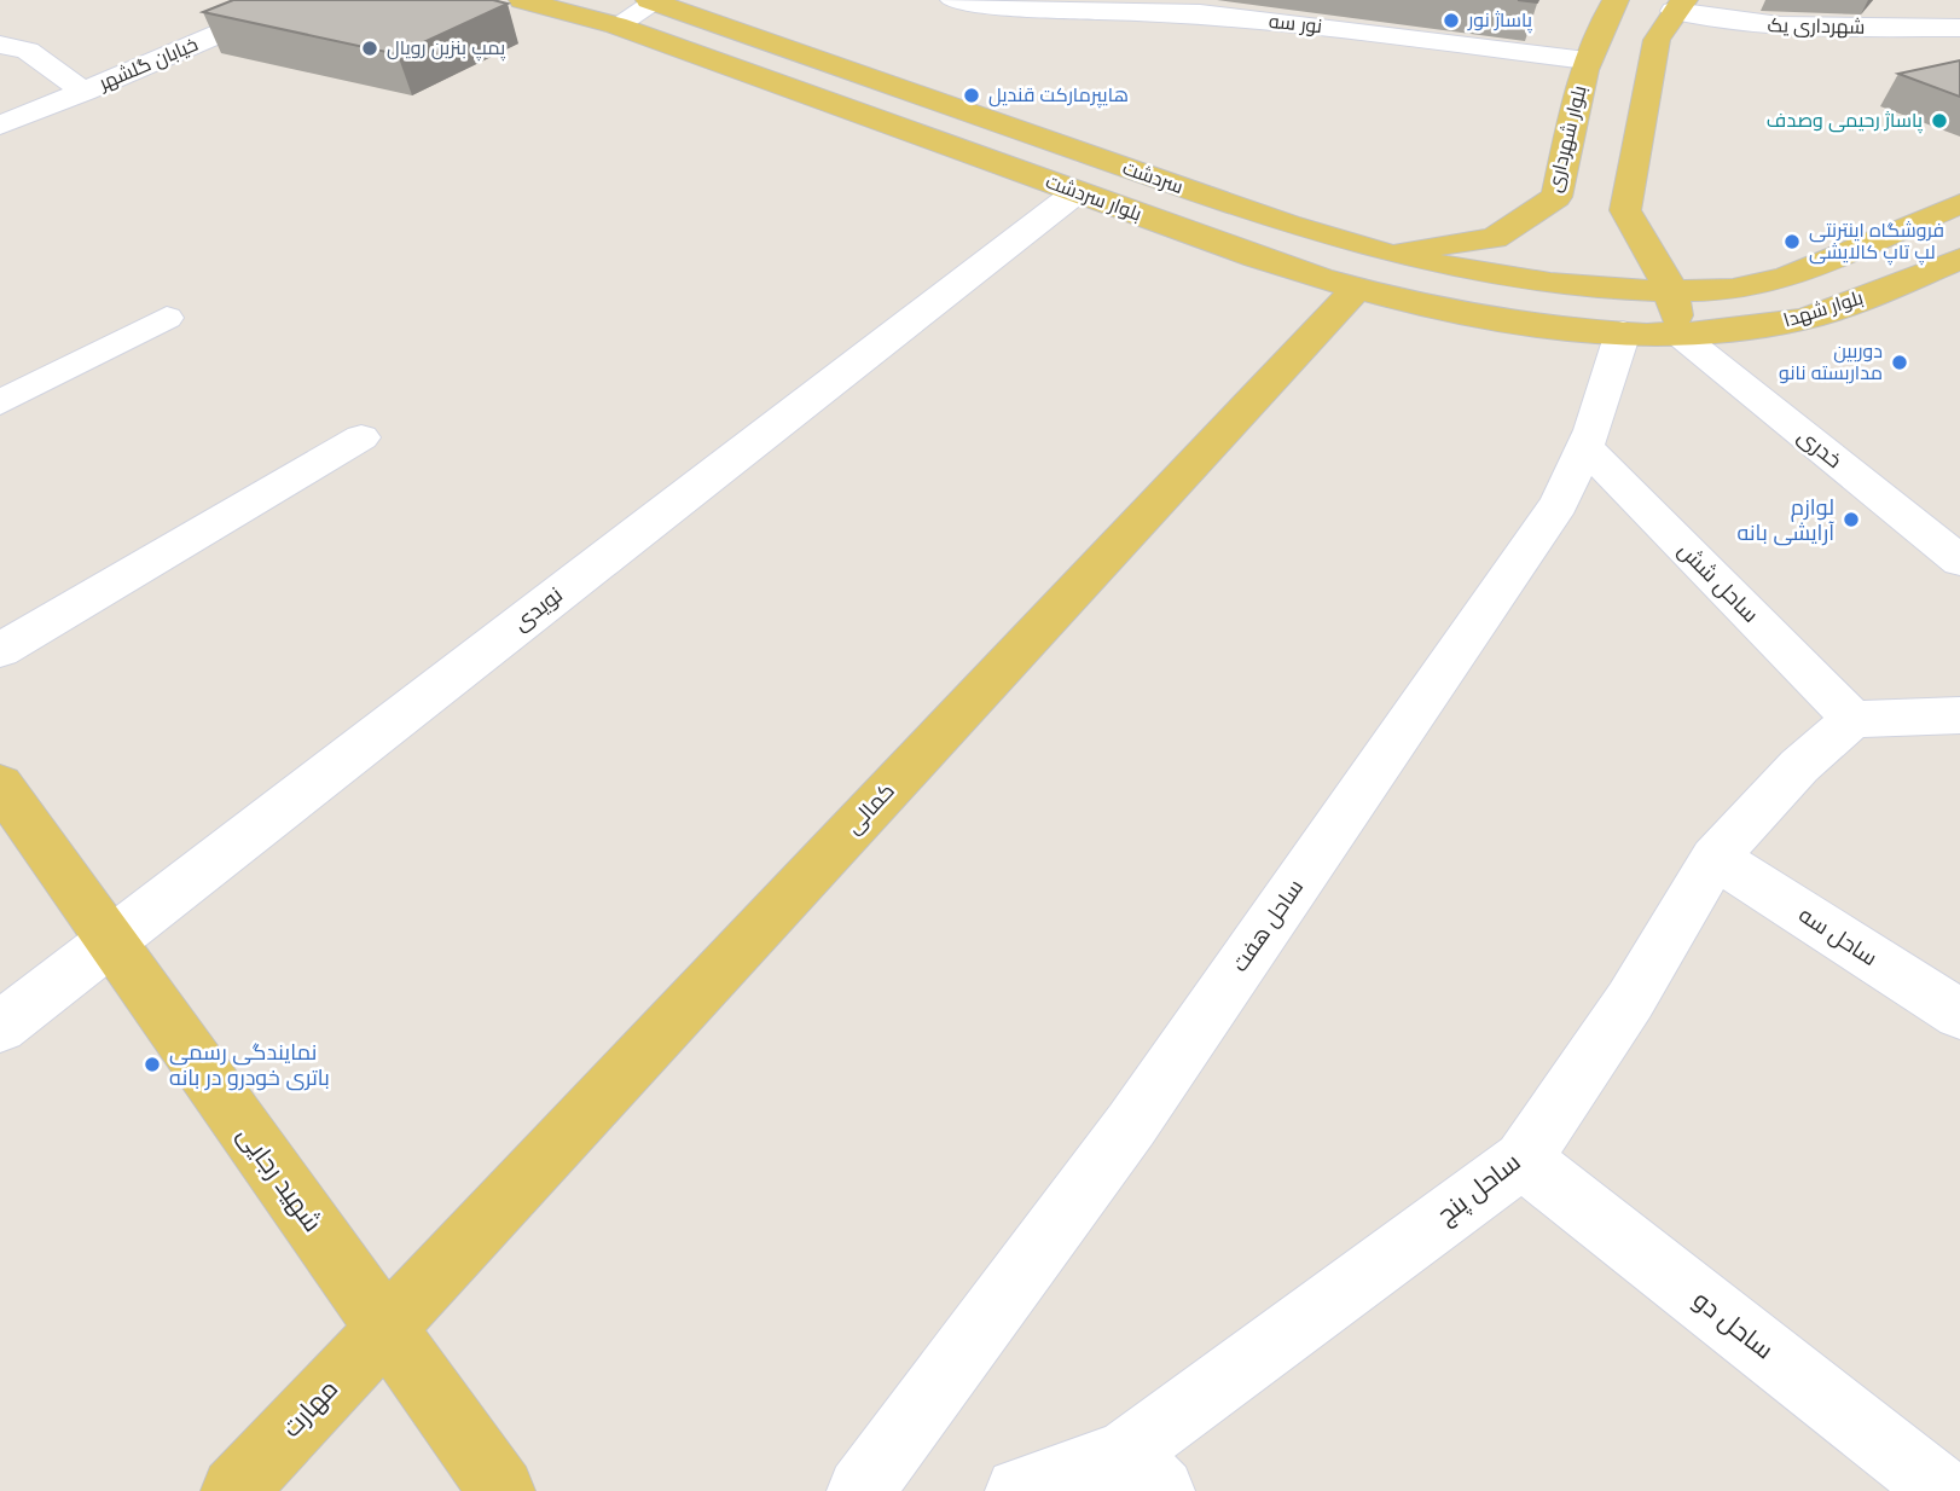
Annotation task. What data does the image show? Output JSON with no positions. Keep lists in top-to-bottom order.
{
  "streets": {
    "main road": [
      "بلوار شهرداری",
      "سردشت",
      "بلوار سردشت",
      "بلوار شهدا",
      "کمالی",
      "شهید رجایی",
      "مهارت"
    ],
    "street": [
      "نور سه",
      "شهرداری یک",
      "خیابان گلشهر",
      "خدری",
      "ساحل شش",
      "نویدی",
      "ساحل هفت",
      "ساحل سه",
      "ساحل پنج",
      "ساحل دو"
    ]
  },
  "crossings": [
    ["نور سه", "بلوار شهرداری"],
    ["بلوار شهرداری", "سردشت"],
    ["بلوار شهرداری", "بلوار سردشت"],
    ["بلوار شهرداری", "کمالی"],
    ["سردشت", "بلوار سردشت"],
    ["سردشت", "بلوار شهدا"],
    ["سردشت", "کمالی"],
    ["بلوار سردشت", "بلوار شهدا"],
    ["بلوار سردشت", "خدری"],
    ["بلوار سردشت", "نویدی"],
    ["بلوار سردشت", "کمالی"],
    ["بلوار سردشت", "ساحل هفت"],
    ["بلوار شهدا", "خدری"],
    ["ساحل شش", "ساحل هفت"],
    ["ساحل شش", "ساحل پنج"],
    ["نویدی", "شهید رجایی"],
    ["کمالی", "شهید رجایی"],
    ["کمالی", "مهارت"],
    ["ساحل سه", "ساحل پنج"],
    ["شهید رجایی", "مهارت"],
    ["ساحل پنج", "ساحل دو"]
  ],
  "places": [
    "پاساژ نور",
    "پمپ بنزین رویال",
    "هایپرمارکت قندیل",
    "پاساژ رحیمی وصدف",
    "فروشگاه اینترنتی لپ تاپ کالایشی",
    "دوربین مداربسته نانو",
    "لوازم آرایشی بانه",
    "نمایندگی رسمی باتری خودرو در بانه"
  ]
}
